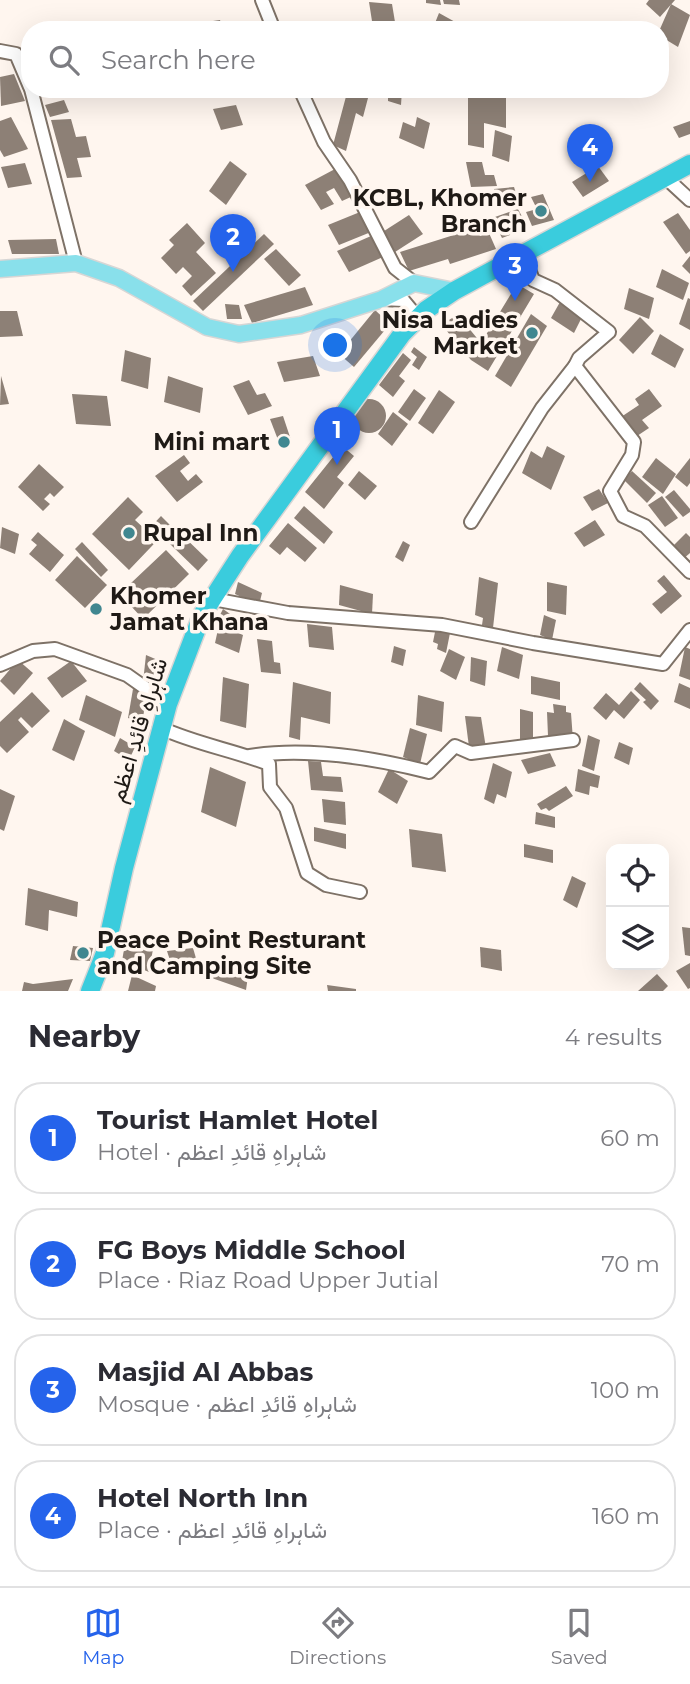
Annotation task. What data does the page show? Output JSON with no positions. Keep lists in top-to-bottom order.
{
  "streets": {
    "highway": ["شاہراہِ قائدِ اعظم"]
  },
  "places": [
    "KCBL, Khomer Branch",
    "Nisa Ladies Market",
    "Mini mart",
    "Rupal Inn",
    "Khomer Jamat Khana",
    "Peace Point Resturant and Camping Site"
  ],
  "page": {
    "search": "Search here",
    "pins": [
      "4",
      "2",
      "3",
      "1"
    ],
    "heading": ["Nearby", "4 results"],
    "list": [
      {
        "mark": "1",
        "name": "Tourist Hamlet Hotel",
        "note": "Hotel · شاہراہِ قائدِ اعظم",
        "value": "60 m"
      },
      {
        "mark": "2",
        "name": "FG Boys Middle School",
        "note": "Place · Riaz Road Upper Jutial",
        "value": "70 m"
      },
      {
        "mark": "3",
        "name": "Masjid Al Abbas",
        "note": "Mosque · شاہراہِ قائدِ اعظم",
        "value": "100 m"
      },
      {
        "mark": "4",
        "name": "Hotel North Inn",
        "note": "Place · شاہراہِ قائدِ اعظم",
        "value": "160 m"
      }
    ],
    "nav": ["Map", "Directions", "Saved"]
  }
}
